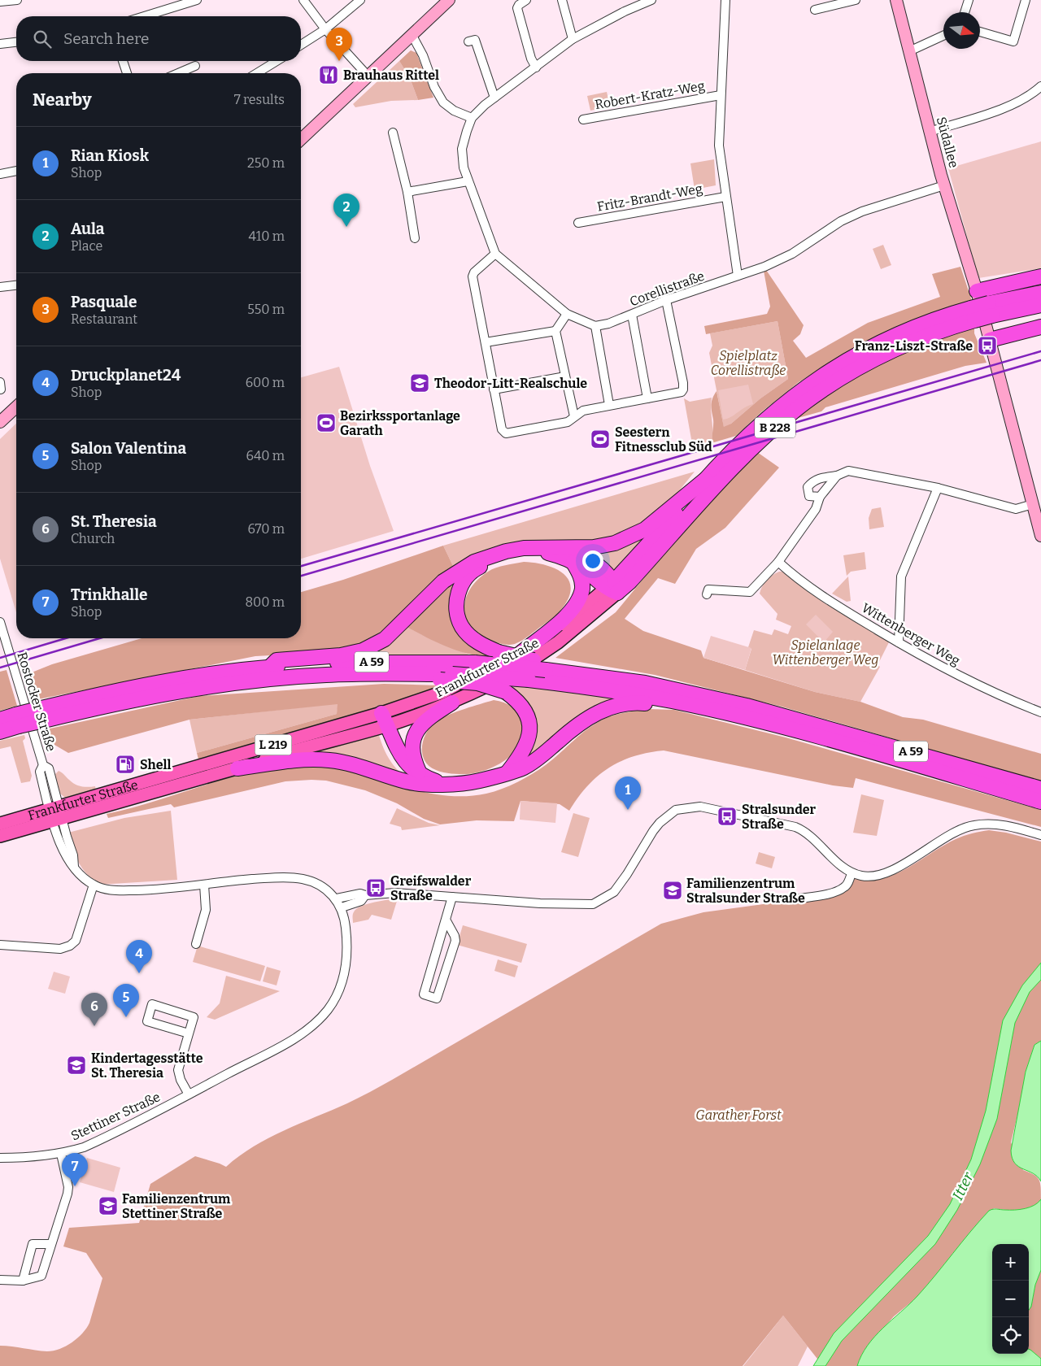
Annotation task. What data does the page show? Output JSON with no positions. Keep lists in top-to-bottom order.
{
  "streets": {
    "highway": ["B 228", "A 59", "Frankfurter Straße"],
    "main road": ["Südallee", "L 219"],
    "street": [
      "Robert-Kratz-Weg",
      "Fritz-Brandt-Weg",
      "Corellistraße",
      "Wittenberger Weg",
      "Rostocker Straße",
      "Stettiner Straße"
    ]
  },
  "crossings": [
    ["Frankfurter Straße", "Rostocker Straße"],
    ["Rostocker Straße", "Stettiner Straße"]
  ],
  "water": ["Itter"],
  "parks": ["Spielplatz Corellistraße", "Spielanlage Wittenberger Weg", "Garather Forst"],
  "places": {
    "restaurant": ["Brauhaus Rittel"],
    "bus stop": ["Franz-Liszt-Straße", "Stralsunder Straße", "Greifswalder Straße"],
    "school or university": [
      "Theodor-Litt-Realschule",
      "Familienzentrum Stralsunder Straße",
      "Kindertagesstätte St. Theresia",
      "Familienzentrum Stettiner Straße"
    ],
    "sports": ["Bezirkssportanlage Garath", "Seestern Fitnessclub Süd"],
    "fuel station": ["Shell"]
  },
  "north": "right",
  "page": {
    "search": "Search here",
    "pins": [
      "3",
      "2",
      "1",
      "4",
      "5",
      "6",
      "7"
    ],
    "heading": ["Nearby", "7 results"],
    "list": [
      {
        "mark": "1",
        "name": "Rian Kiosk",
        "note": "Shop",
        "value": "250 m"
      },
      {
        "mark": "2",
        "name": "Aula",
        "note": "Place",
        "value": "410 m"
      },
      {
        "mark": "3",
        "name": "Pasquale",
        "note": "Restaurant",
        "value": "550 m"
      },
      {
        "mark": "4",
        "name": "Druckplanet24",
        "note": "Shop",
        "value": "600 m"
      },
      {
        "mark": "5",
        "name": "Salon Valentina",
        "note": "Shop",
        "value": "640 m"
      },
      {
        "mark": "6",
        "name": "St. Theresia",
        "note": "Church",
        "value": "670 m"
      },
      {
        "mark": "7",
        "name": "Trinkhalle",
        "note": "Shop",
        "value": "800 m"
      }
    ],
    "map_buttons": ["+", "−"]
  }
}
